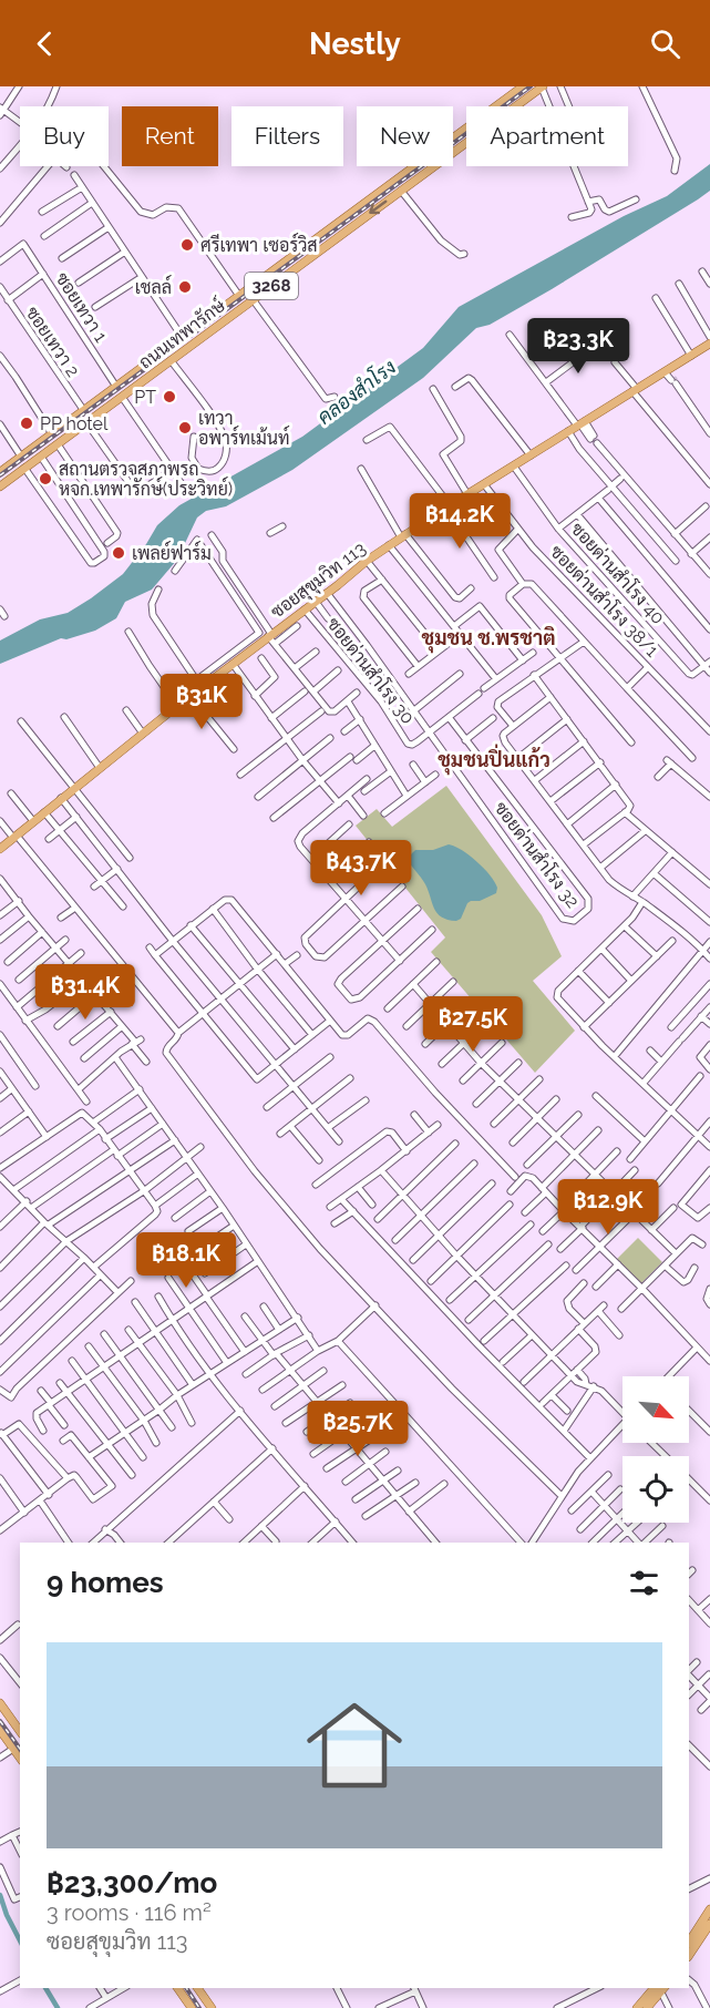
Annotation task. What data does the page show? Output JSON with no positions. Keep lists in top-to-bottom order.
{
  "streets": {
    "main road": ["3268", "ถนนเทพารักษ์", "ซอยสุขุมวิท 113"],
    "street": [
      "ซอยเทวา 1",
      "ซอยเทวา 2",
      "ซอยด่านสำโรง 40",
      "ซอยด่านสำโรง 38/1",
      "ซอยด่านสำโรง 30",
      "ซอยด่านสำโรง 32"
    ]
  },
  "crossings": [
    ["ซอยเทวา 1", "ถนนเทพารักษ์"],
    ["ถนนเทพารักษ์", "ซอยเทวา 2"],
    ["ซอยด่านสำโรง 40", "ซอยสุขุมวิท 113"],
    ["ซอยสุขุมวิท 113", "ซอยด่านสำโรง 38/1"],
    ["ซอยสุขุมวิท 113", "ซอยด่านสำโรง 30"],
    ["ซอยสุขุมวิท 113", "ซอยด่านสำโรง 32"],
    ["ซอยด่านสำโรง 30", "ซอยด่านสำโรง 32"]
  ],
  "districts": ["ชุมชน ช.พรชาติ", "ชุมชนปิ่นแก้ว"],
  "water": ["คลองสำโรง"],
  "places": [
    "ศรีเทพา เซอร์วิส",
    "เชลล์",
    "PT",
    "PP hotel",
    "เทวา อพาร์ทเม้นท์",
    "สถานตรวจสภาพรถ หจก.เทพารักษ์(ประวิทย์)",
    "เพลย์ฟาร์ม"
  ],
  "north": "bottom right",
  "page": {
    "header": "Nestly",
    "chip": [
      "Buy",
      "Rent",
      "Filters",
      "New",
      "Apartment"
    ],
    "price": [
      "฿23.3K",
      "฿14.2K",
      "฿31K",
      "฿43.7K",
      "฿31.4K",
      "฿27.5K",
      "฿12.9K",
      "฿18.1K",
      "฿25.7K"
    ],
    "heading": "9 homes",
    "list": [
      {
        "name": "฿23,300/mo",
        "note": "3 rooms · 116 m² · ซอยสุขุมวิท 113"
      }
    ]
  }
}
